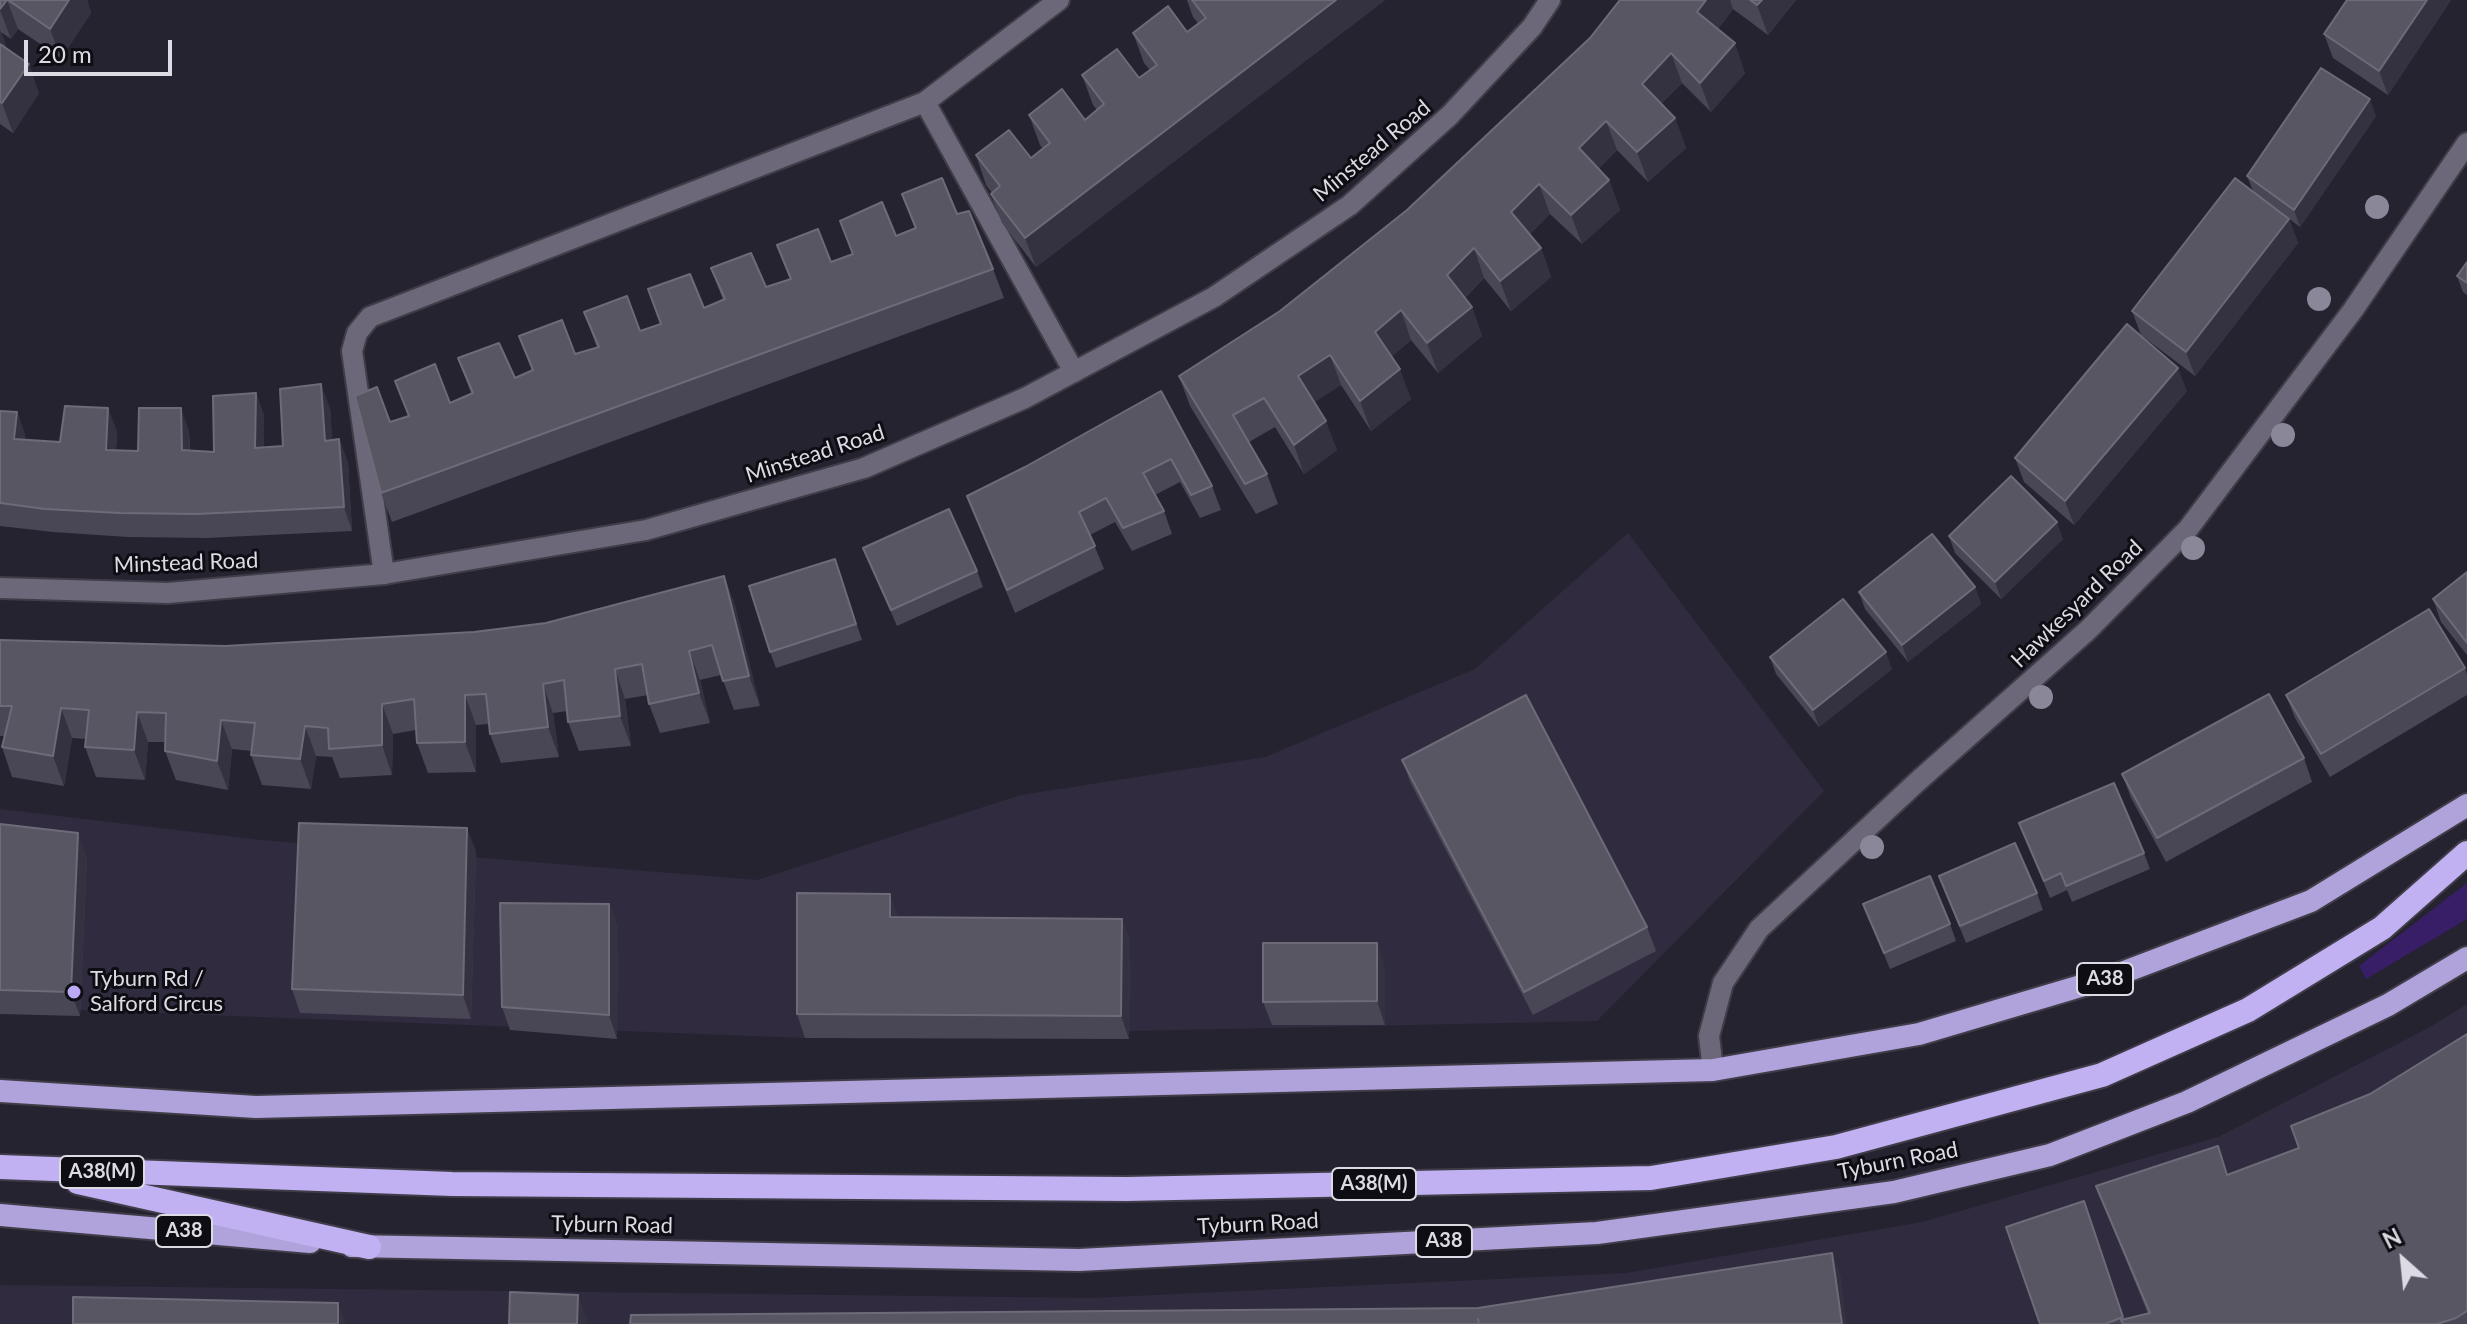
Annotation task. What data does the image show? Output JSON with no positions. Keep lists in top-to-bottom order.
{
  "streets": {
    "highway": ["A38", "Tyburn Road", "A38(M)"],
    "street": ["Minstead Road", "Hawkesyard Road"]
  },
  "crossings": [
    ["Hawkesyard Road", "A38"],
    ["Tyburn Road", "A38(M)"]
  ],
  "places": ["Tyburn Rd / Salford Circus"],
  "scale_bar": "20 m",
  "north": "top left"
}
